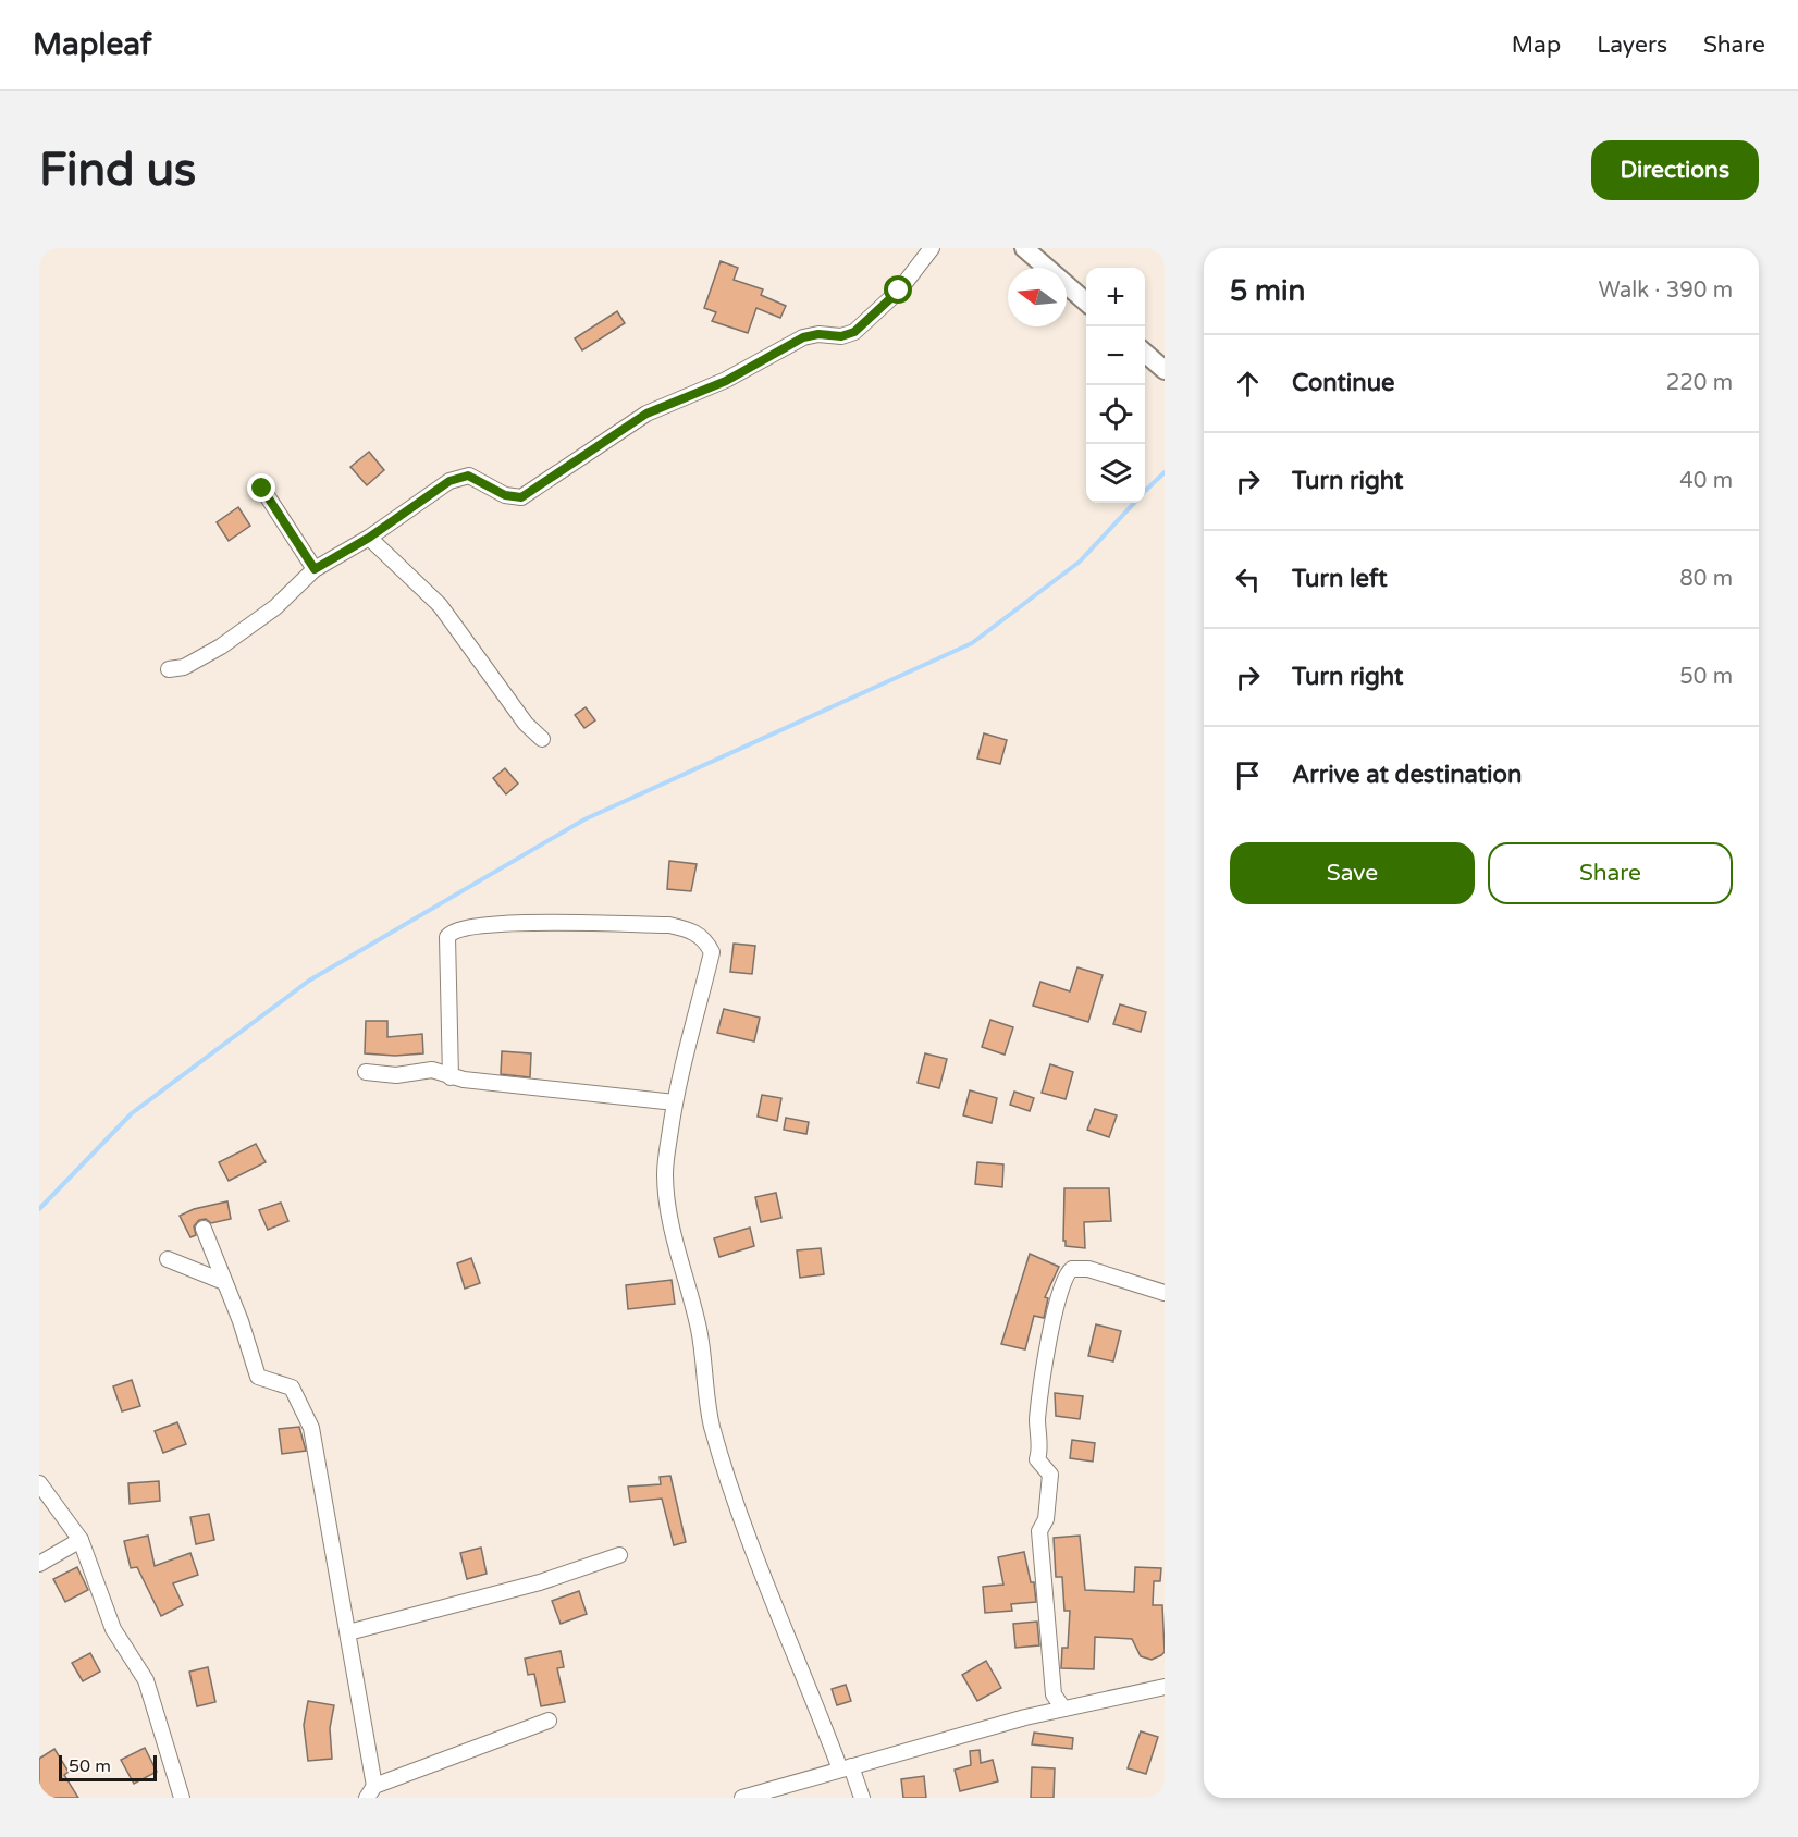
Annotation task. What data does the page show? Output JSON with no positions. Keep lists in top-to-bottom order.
{
  "scale_bar": "50 m",
  "north": "left",
  "page": {
    "header": "Mapleaf",
    "nav": ["Map", "Layers", "Share"],
    "buttons": [
      "Directions",
      ["Save", "Share"]
    ],
    "title": "Find us",
    "heading": ["5 min", "Walk · 390 m"],
    "map_buttons": ["+", "−"],
    "list": [
      ["Continue", "220 m"],
      ["Turn right", "40 m"],
      ["Turn left", "80 m"],
      ["Turn right", "50 m"],
      "Arrive at destination"
    ],
    "scale": "50 m"
  }
}
